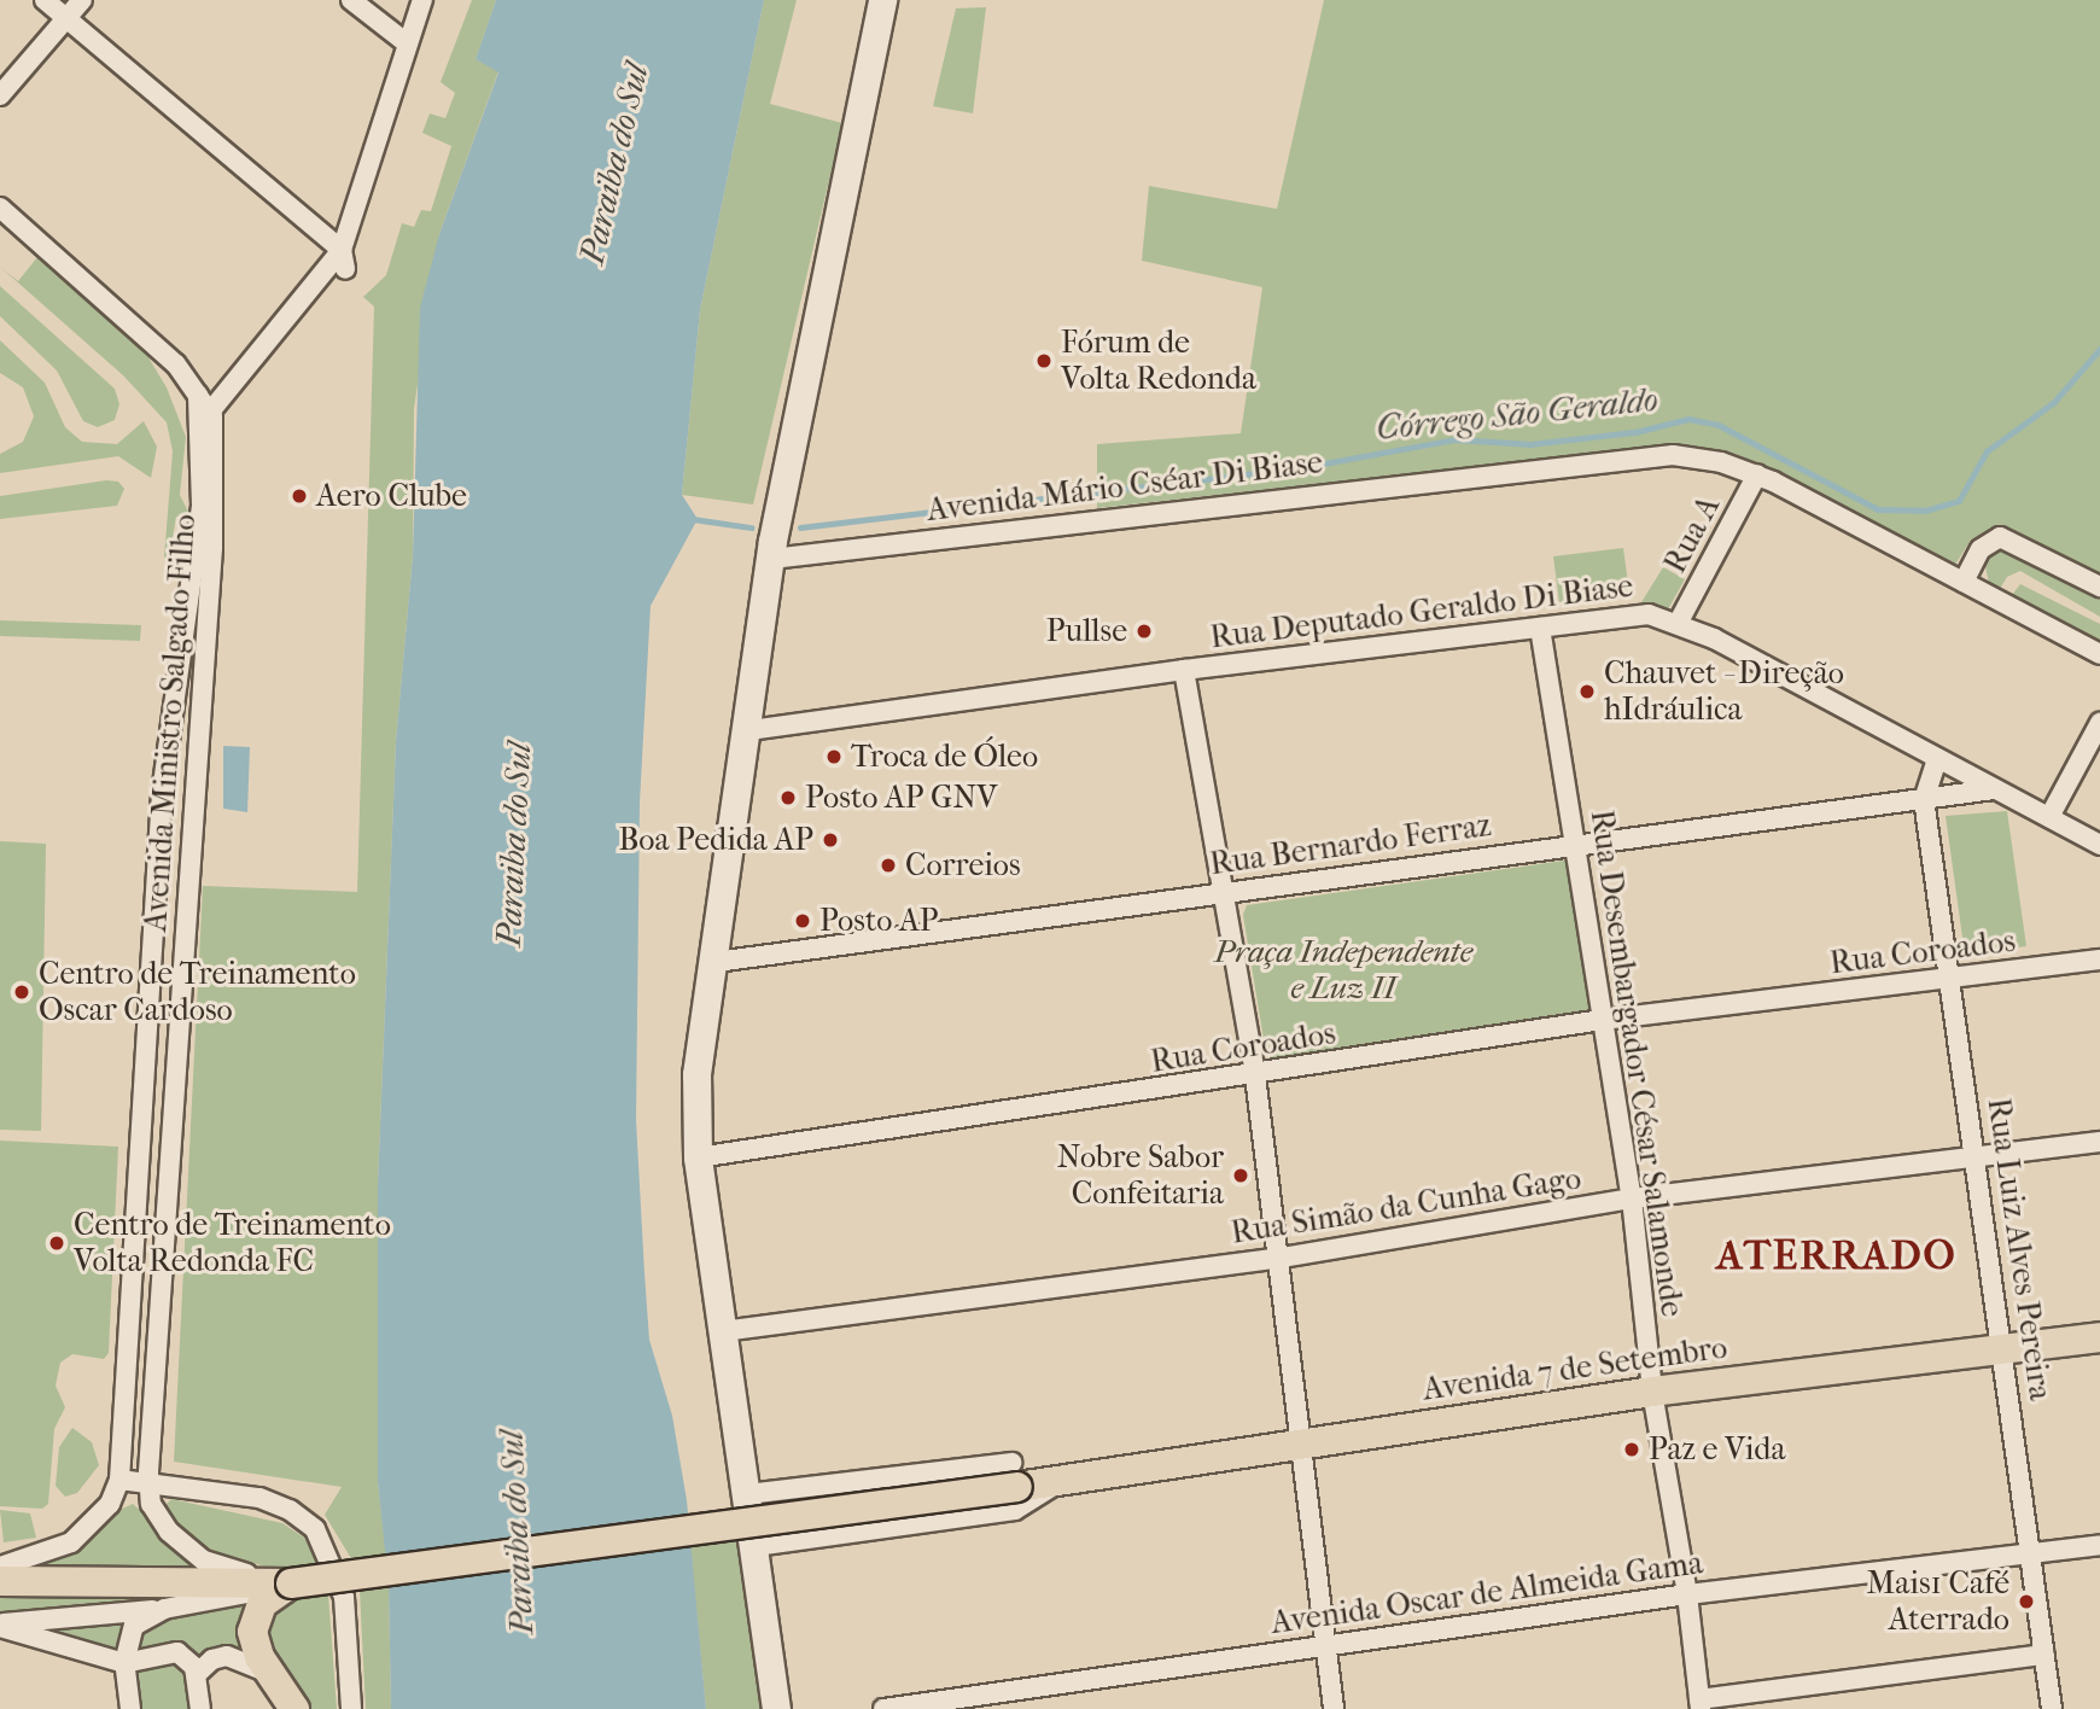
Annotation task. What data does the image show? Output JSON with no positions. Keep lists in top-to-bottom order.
{
  "streets": {
    "main road": ["Avenida 7 de Setembro"],
    "street": [
      "Avenida Mário Cséar Di Biase",
      "Rua A",
      "Rua Deputado Geraldo Di Biase",
      "Avenida Ministro Salgado Filho",
      "Rua Bernardo Ferraz",
      "Rua Coroados",
      "Rua Desembargador César Salamonde",
      "Rua Simão da Cunha Gago",
      "Rua Luiz Alves Pereira",
      "Avenida Oscar de Almeida Gama"
    ]
  },
  "crossings": [
    ["Avenida Mário Cséar Di Biase", "Rua A"],
    ["Rua A", "Rua Deputado Geraldo Di Biase"],
    ["Rua Deputado Geraldo Di Biase", "Rua Bernardo Ferraz"],
    ["Rua Deputado Geraldo Di Biase", "Rua Desembargador César Salamonde"],
    ["Rua Bernardo Ferraz", "Rua Desembargador César Salamonde"],
    ["Rua Bernardo Ferraz", "Rua Luiz Alves Pereira"],
    ["Rua Coroados", "Rua Desembargador César Salamonde"],
    ["Rua Coroados", "Rua Luiz Alves Pereira"],
    ["Rua Desembargador César Salamonde", "Rua Simão da Cunha Gago"],
    ["Rua Desembargador César Salamonde", "Avenida 7 de Setembro"],
    ["Rua Desembargador César Salamonde", "Avenida Oscar de Almeida Gama"],
    ["Rua Simão da Cunha Gago", "Rua Luiz Alves Pereira"],
    ["Rua Luiz Alves Pereira", "Avenida 7 de Setembro"],
    ["Rua Luiz Alves Pereira", "Avenida Oscar de Almeida Gama"]
  ],
  "districts": ["ATERRADO"],
  "water": ["Paraiba do Sul", "Córrego São Geraldo"],
  "parks": ["Praça Independente e Luz II"],
  "places": [
    "Fórum de Volta Redonda",
    "Aero Clube",
    "Pullse",
    "Chauvet - Direção hIdráulica",
    "Troca de Óleo",
    "Posto AP GNV",
    "Boa Pedida AP",
    "Correios",
    "Posto AP",
    "Centro de Treinamento Oscar Cardoso",
    "Nobre Sabor Confeitaria",
    "Centro de Treinamento Volta Redonda FC",
    "Paz e Vida",
    "Mais1 Café Aterrado"
  ]
}
